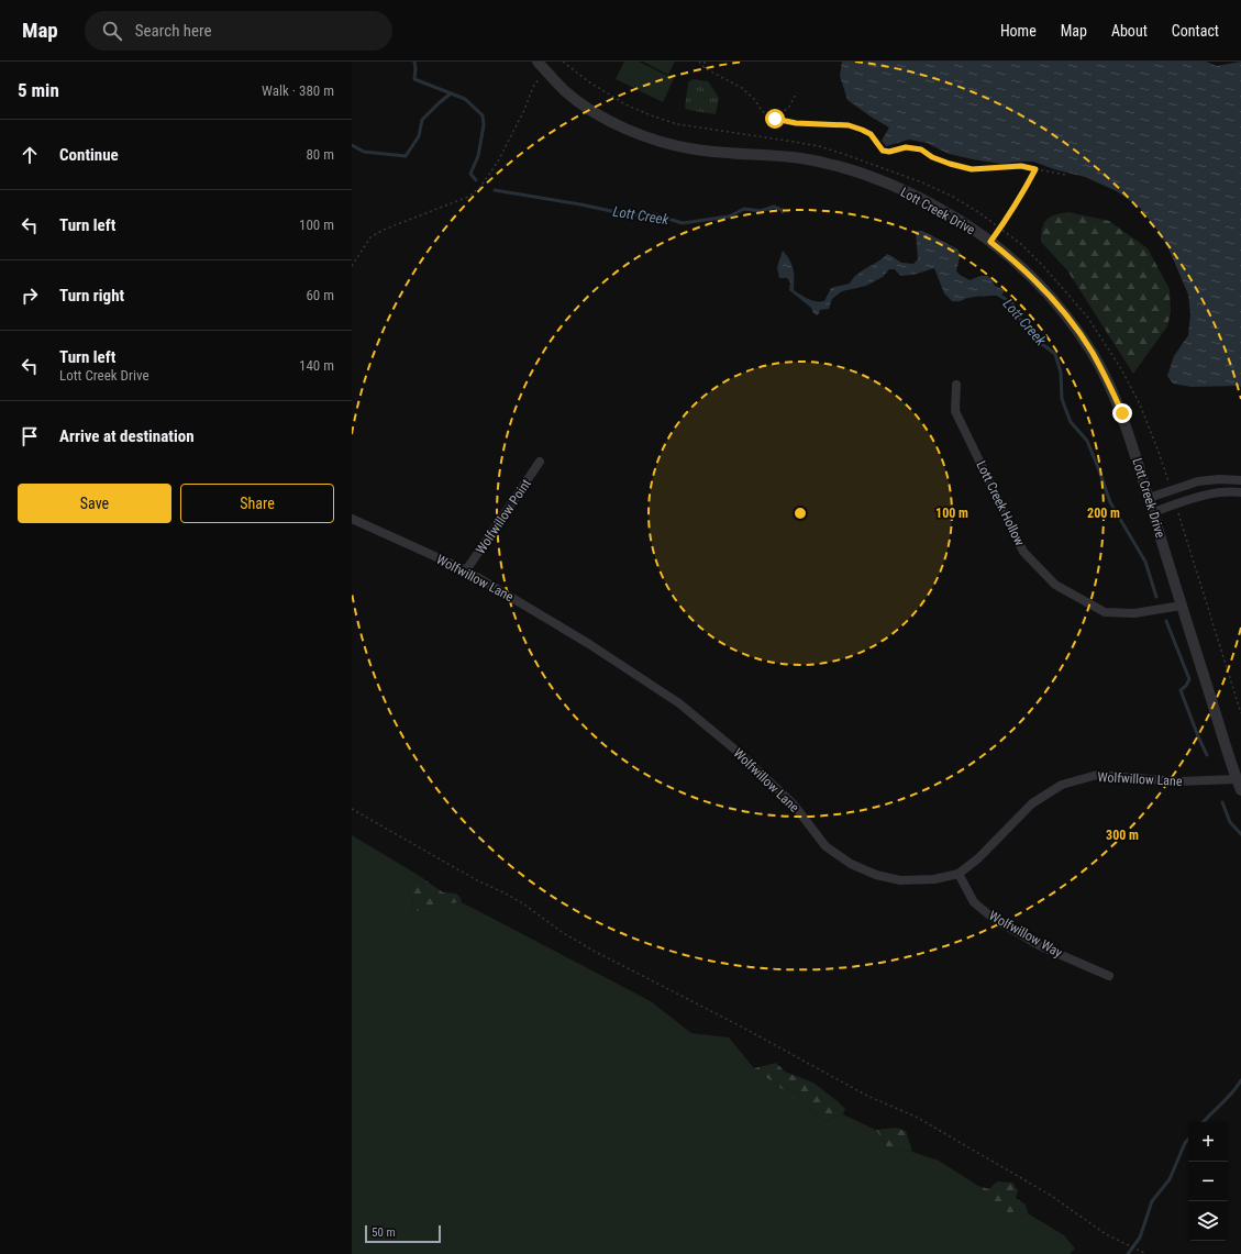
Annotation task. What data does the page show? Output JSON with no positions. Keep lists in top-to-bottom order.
{
  "streets": {
    "street": [
      "Lott Creek Drive",
      "Lott Creek Hollow",
      "Wolfwillow Point",
      "Wolfwillow Lane",
      "Wolfwillow Way"
    ]
  },
  "crossings": [
    ["Lott Creek Drive", "Lott Creek Hollow"],
    ["Lott Creek Drive", "Wolfwillow Lane"],
    ["Wolfwillow Point", "Wolfwillow Lane"],
    ["Wolfwillow Lane", "Wolfwillow Way"]
  ],
  "water": ["Lott Creek"],
  "scale_bar": "50 m",
  "page": {
    "header": "Map",
    "search": "Search here",
    "nav": [
      "Home",
      "Map",
      "About",
      "Contact"
    ],
    "heading": ["5 min", "Walk · 380 m"],
    "list": [
      ["Continue", "80 m"],
      ["Turn left", "100 m"],
      ["Turn right", "60 m"],
      ["Turn left", "Lott Creek Drive", "140 m"],
      "Arrive at destination"
    ],
    "buttons": ["Save", "Share"],
    "map_buttons": ["+", "−"],
    "scale": "50 m"
  },
  "rings": ["100 m", "200 m", "300 m"]
}
